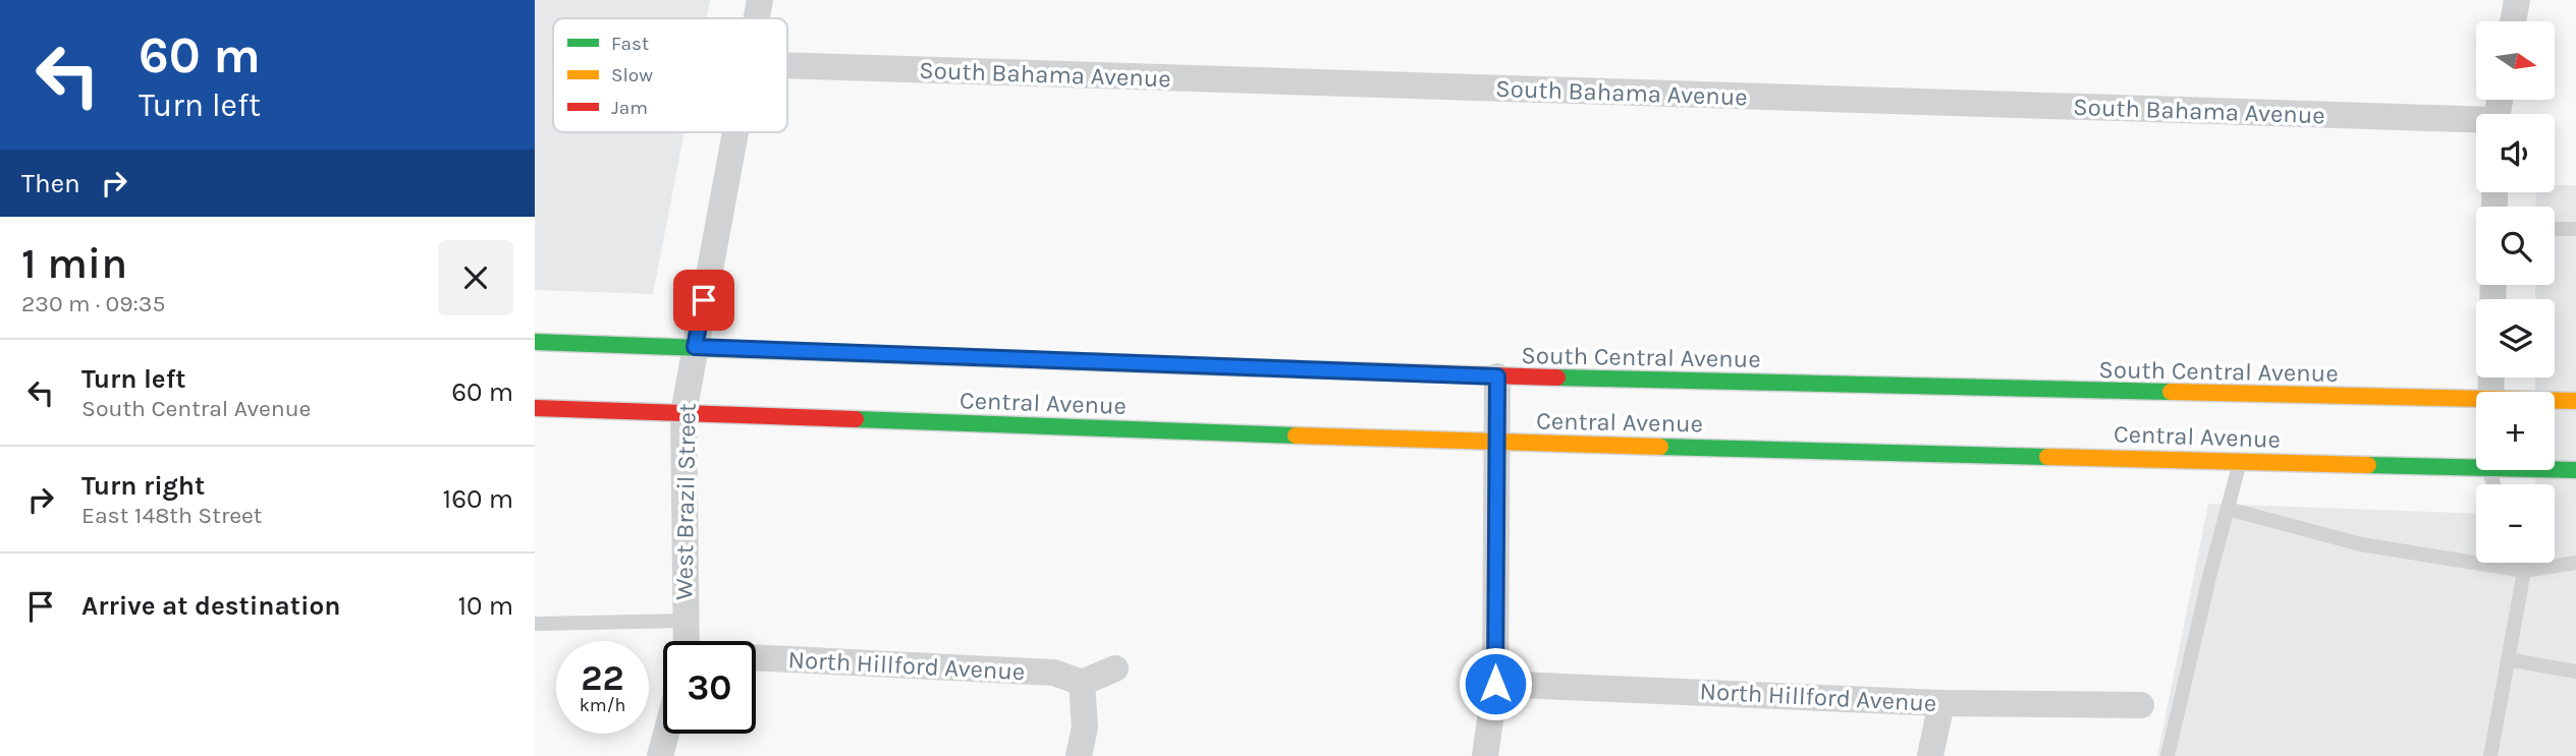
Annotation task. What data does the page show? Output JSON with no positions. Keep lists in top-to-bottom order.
{
  "streets": {
    "main road": ["South Central Avenue", "Central Avenue"],
    "street": ["South Bahama Avenue", "West Brazil Street", "North Hillford Avenue"]
  },
  "crossings": [
    ["South Central Avenue", "West Brazil Street"],
    ["Central Avenue", "West Brazil Street"]
  ],
  "legend": ["Fast", "Slow", "Jam"],
  "north": "right",
  "page": {
    "turn": ["60 m", "Turn left"],
    "map_buttons": ["+", "−"],
    "then": "Then",
    "heading": ["1 min", "230 m · 09:35"],
    "list": [
      {
        "name": "Turn left",
        "note": "South Central Avenue",
        "value": "60 m"
      },
      {
        "name": "Turn right",
        "note": "East 148th Street",
        "value": "160 m"
      },
      {
        "name": "Arrive at destination",
        "value": "10 m"
      }
    ],
    "speed": "22 km/h",
    "limit": "30"
  }
}
